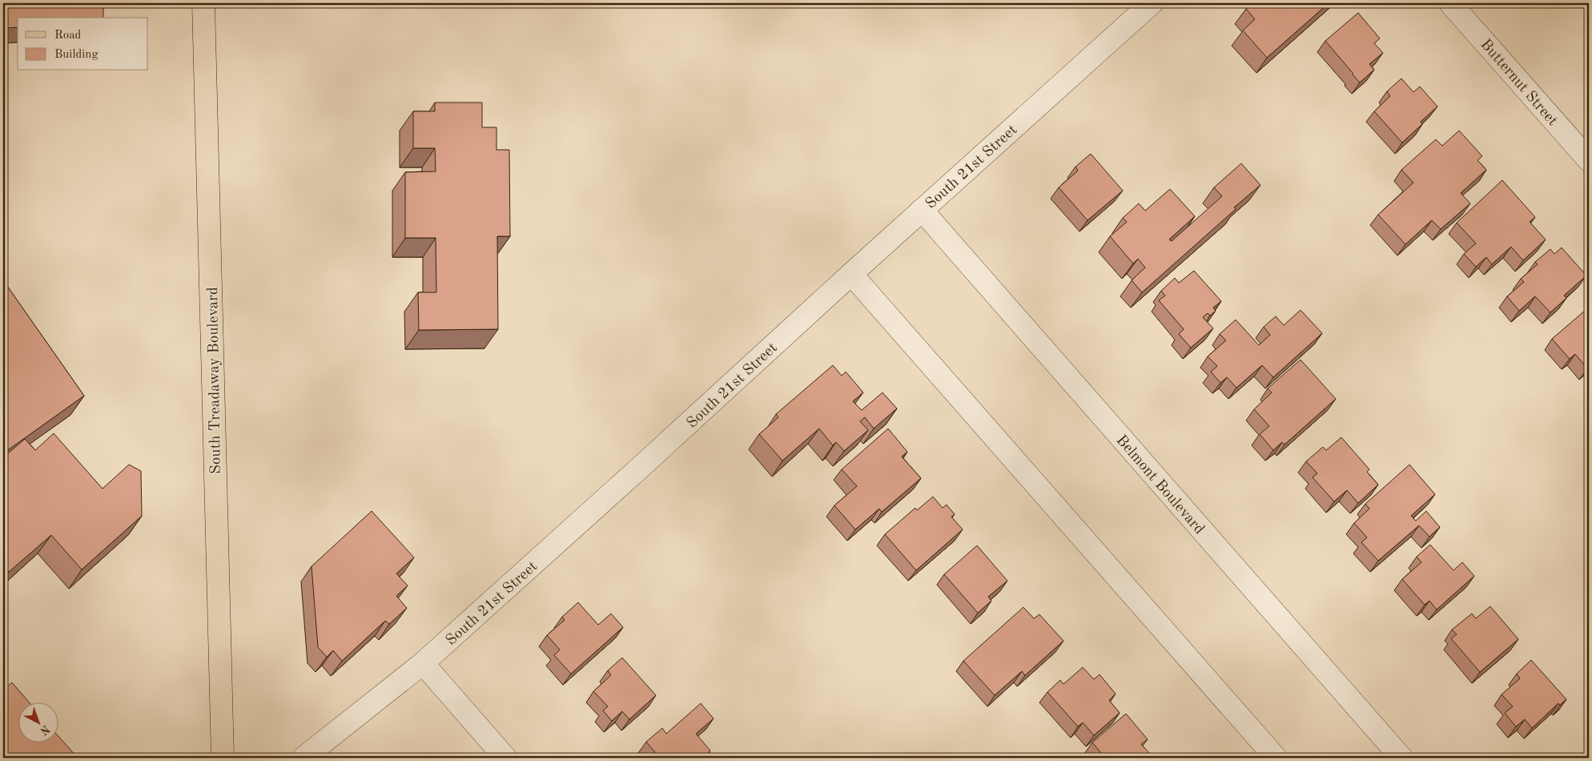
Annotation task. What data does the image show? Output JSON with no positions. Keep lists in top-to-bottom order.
{
  "streets": {
    "main road": ["South Treadaway Boulevard"],
    "street": ["Butternut Street", "South 21st Street", "Belmont Boulevard"]
  },
  "crossings": [
    ["South 21st Street", "Belmont Boulevard"]
  ],
  "legend": ["Road", "Building"],
  "north": "bottom right"
}
